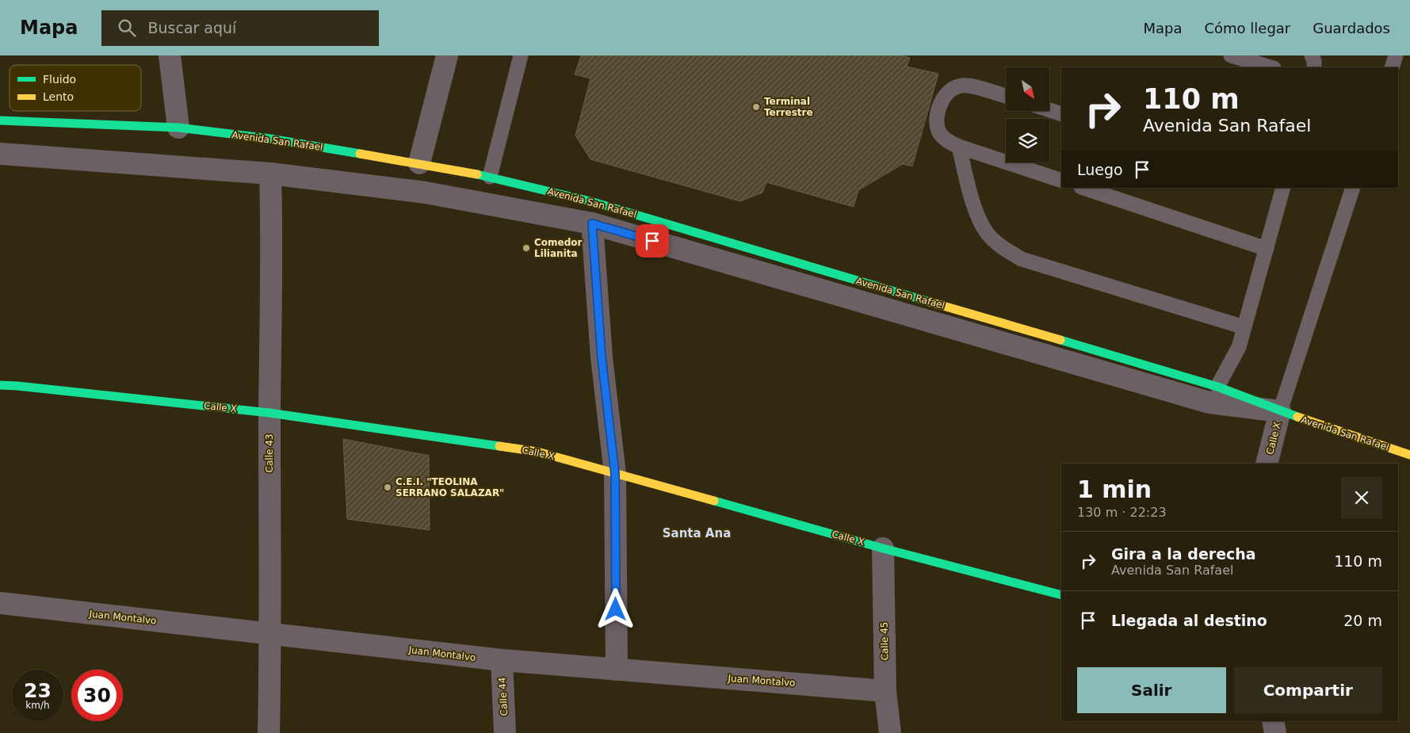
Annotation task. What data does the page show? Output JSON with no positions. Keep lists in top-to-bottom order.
{
  "streets": {
    "street": [
      "Avenida San Rafael",
      "Calle X",
      "Calle 43",
      "Juan Montalvo",
      "Calle 45",
      "Calle 44"
    ]
  },
  "crossings": [
    ["Avenida San Rafael", "Calle X"],
    ["Avenida San Rafael", "Calle 43"],
    ["Calle X", "Calle 43"],
    ["Calle X", "Calle 45"],
    ["Calle 43", "Juan Montalvo"],
    ["Juan Montalvo", "Calle 45"],
    ["Juan Montalvo", "Calle 44"]
  ],
  "districts": ["Santa Ana"],
  "places": ["Terminal Terrestre", "Comedor Lilianita", "C.E.I. \"TEOLINA SERRANO SALAZAR\""],
  "legend": ["Fluido", "Lento"],
  "north": "bottom right",
  "page": {
    "header": "Mapa",
    "search": "Buscar aquí",
    "nav": ["Mapa", "Cómo llegar", "Guardados"],
    "turn": ["110 m", "Avenida San Rafael"],
    "then": "Luego",
    "heading": ["1 min", "130 m · 22:23"],
    "list": [
      {
        "name": "Gira a la derecha",
        "note": "Avenida San Rafael",
        "value": "110 m"
      },
      {
        "name": "Llegada al destino",
        "value": "20 m"
      }
    ],
    "buttons": ["Salir", "Compartir"],
    "speed": "23 km/h",
    "limit": "30"
  }
}
